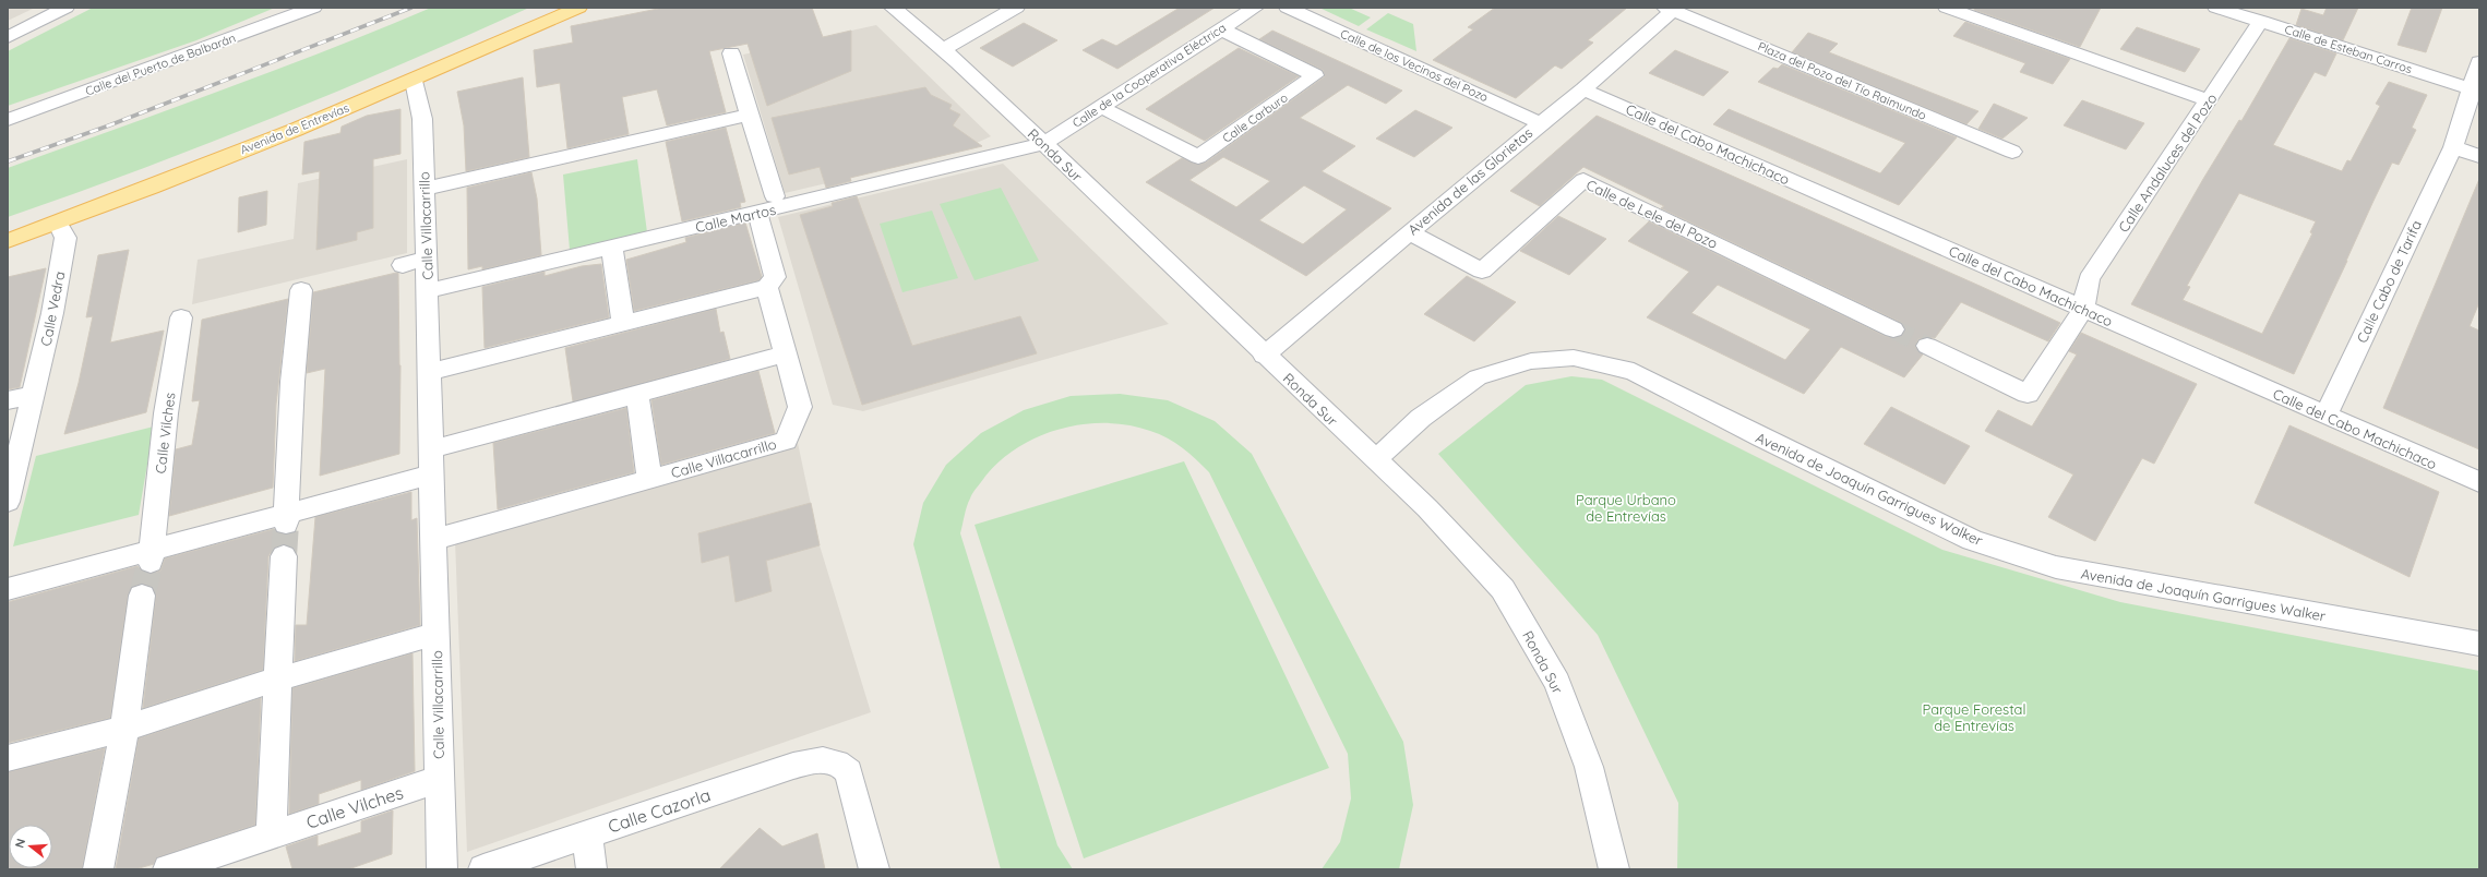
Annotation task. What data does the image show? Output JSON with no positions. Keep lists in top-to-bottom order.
{
  "streets": {
    "main road": ["Avenida de Entrevías"],
    "street": [
      "Calle de Esteban Carros",
      "Calle del Puerto de Balbarán",
      "Calle de los Vecinos del Pozo",
      "Calle de la Cooperativa Eléctrica",
      "Plaza del Pozo del Tío Raimundo",
      "Calle Carburo",
      "Calle del Cabo Machichaco",
      "Ronda Sur",
      "Calle Andaluces del Pozo",
      "Avenida de las Glorietas",
      "Calle de Lele del Pozo",
      "Calle Martos",
      "Calle Villacarrillo",
      "Calle Cabo de Tarifa",
      "Calle Vedra",
      "Calle Vilches",
      "Avenida de Joaquín Garrigues Walker",
      "Calle Cazorla"
    ]
  },
  "crossings": [
    ["Calle de Esteban Carros", "Calle Andaluces del Pozo"],
    ["Calle de Esteban Carros", "Calle Cabo de Tarifa"],
    ["Calle de los Vecinos del Pozo", "Avenida de las Glorietas"],
    ["Calle de la Cooperativa Eléctrica", "Calle Carburo"],
    ["Calle de la Cooperativa Eléctrica", "Ronda Sur"],
    ["Calle de la Cooperativa Eléctrica", "Calle Martos"],
    ["Plaza del Pozo del Tío Raimundo", "Avenida de las Glorietas"],
    ["Avenida de Entrevías", "Calle Villacarrillo"],
    ["Avenida de Entrevías", "Calle Vedra"],
    ["Calle del Cabo Machichaco", "Calle Andaluces del Pozo"],
    ["Calle del Cabo Machichaco", "Avenida de las Glorietas"],
    ["Calle del Cabo Machichaco", "Calle Cabo de Tarifa"],
    ["Ronda Sur", "Avenida de las Glorietas"],
    ["Ronda Sur", "Calle Martos"],
    ["Ronda Sur", "Avenida de Joaquín Garrigues Walker"],
    ["Avenida de las Glorietas", "Calle de Lele del Pozo"],
    ["Calle Martos", "Calle Villacarrillo"],
    ["Calle Villacarrillo", "Calle Vilches"]
  ],
  "parks": ["Parque Urbano de Entrevías", "Parque Forestal de Entrevías"],
  "north": "left"
}
